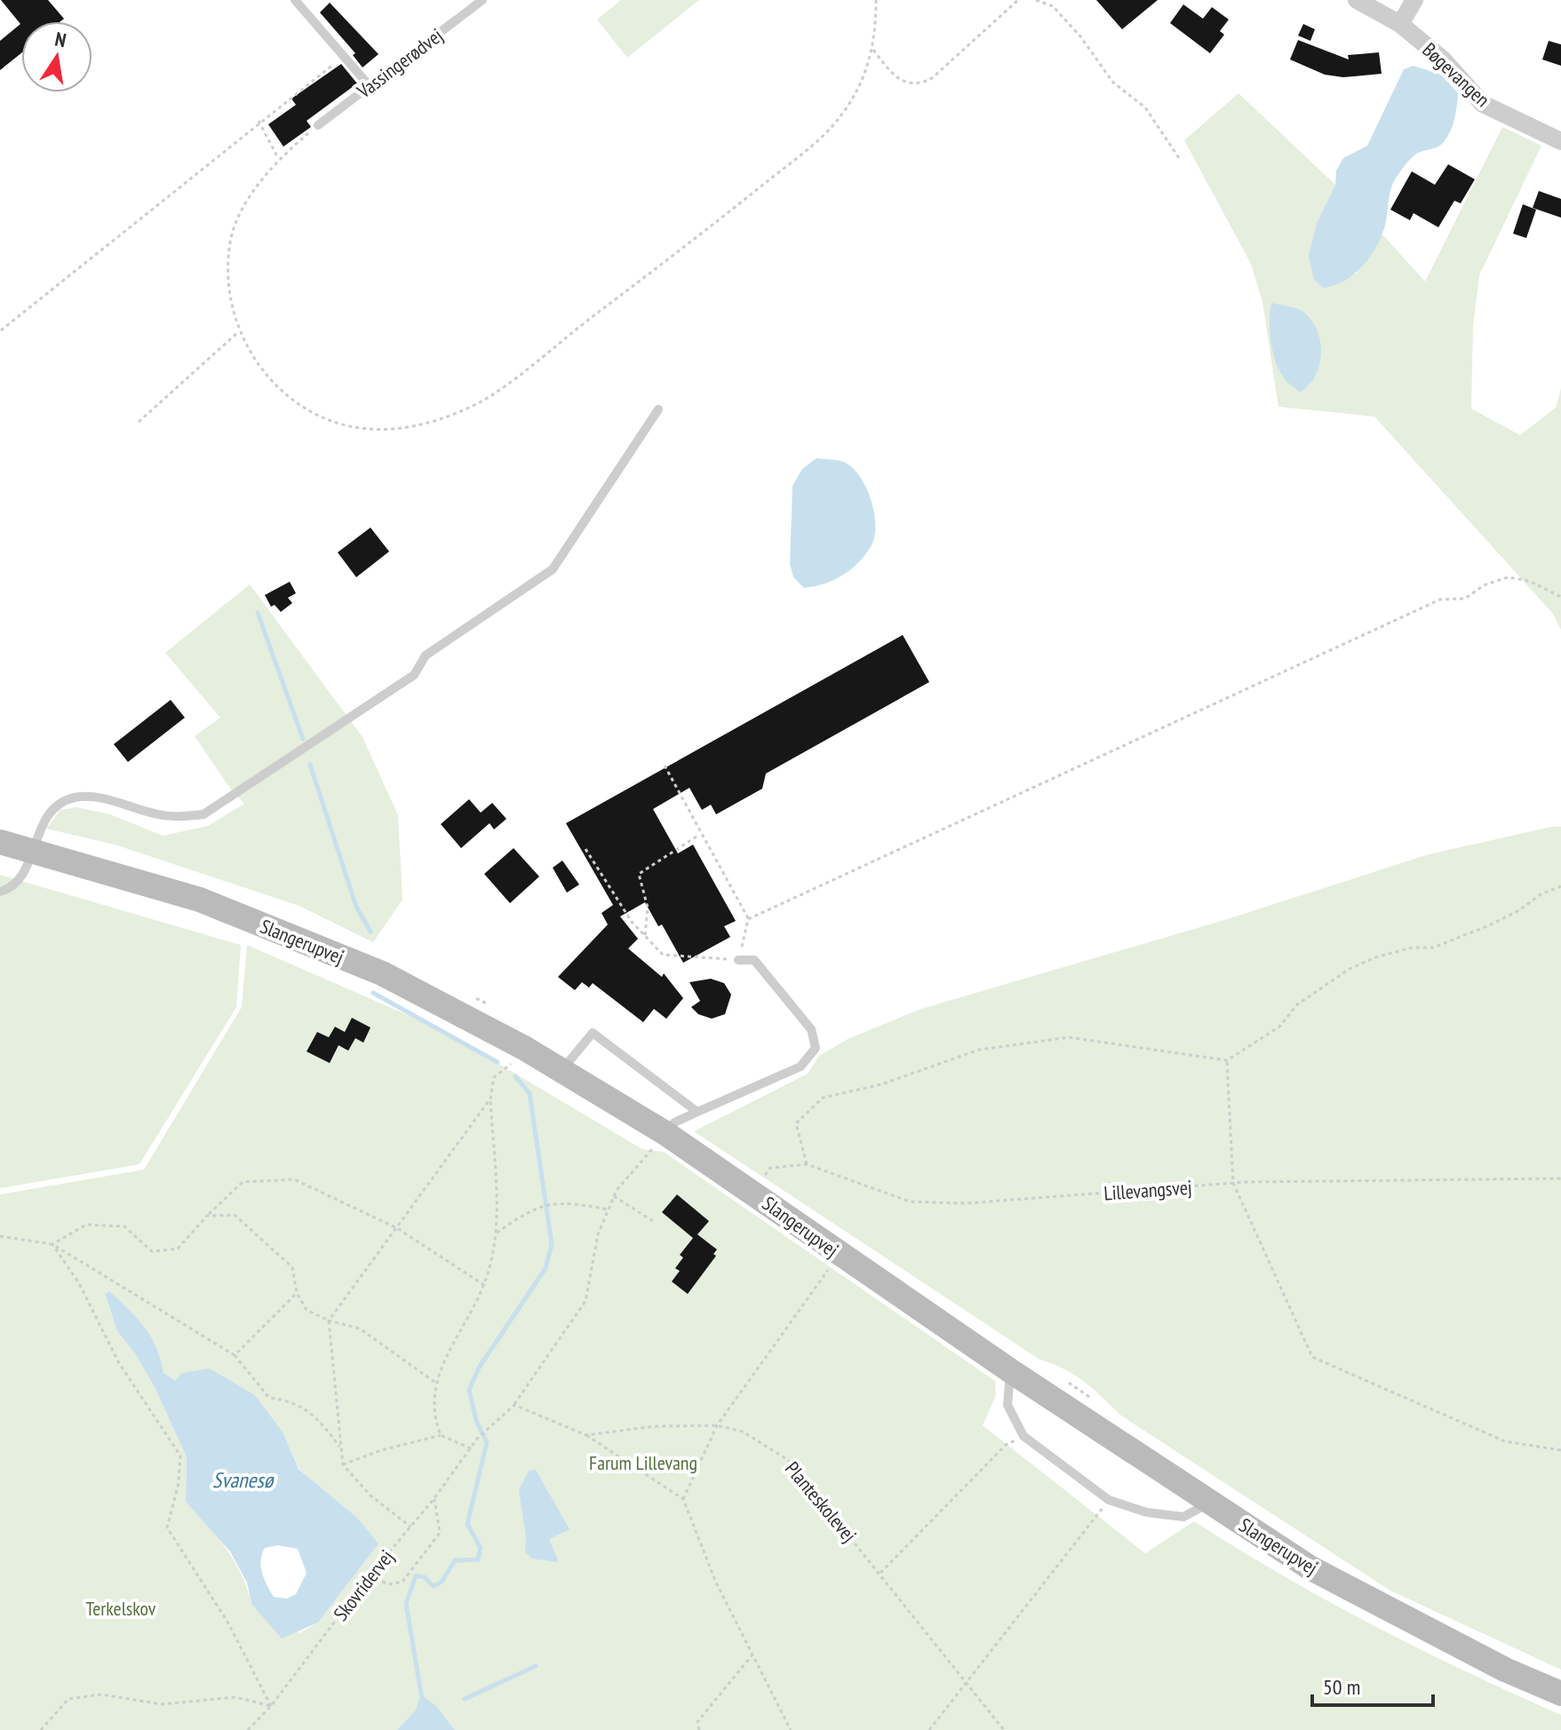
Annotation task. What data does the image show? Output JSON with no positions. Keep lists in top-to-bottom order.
{
  "streets": {
    "main road": ["Slangerupvej"],
    "street": ["Bøgevangen"],
    "lane": ["Vassingerødvej"],
    "path": ["Lillevangsvej", "Planteskolevej", "Skovridervej"]
  },
  "crossings": [
    ["Slangerupvej", "Lillevangsvej"]
  ],
  "water": ["Svanesø"],
  "parks": ["Farum Lillevang", "Terkelskov"],
  "scale_bar": "50 m",
  "north": "top"
}
